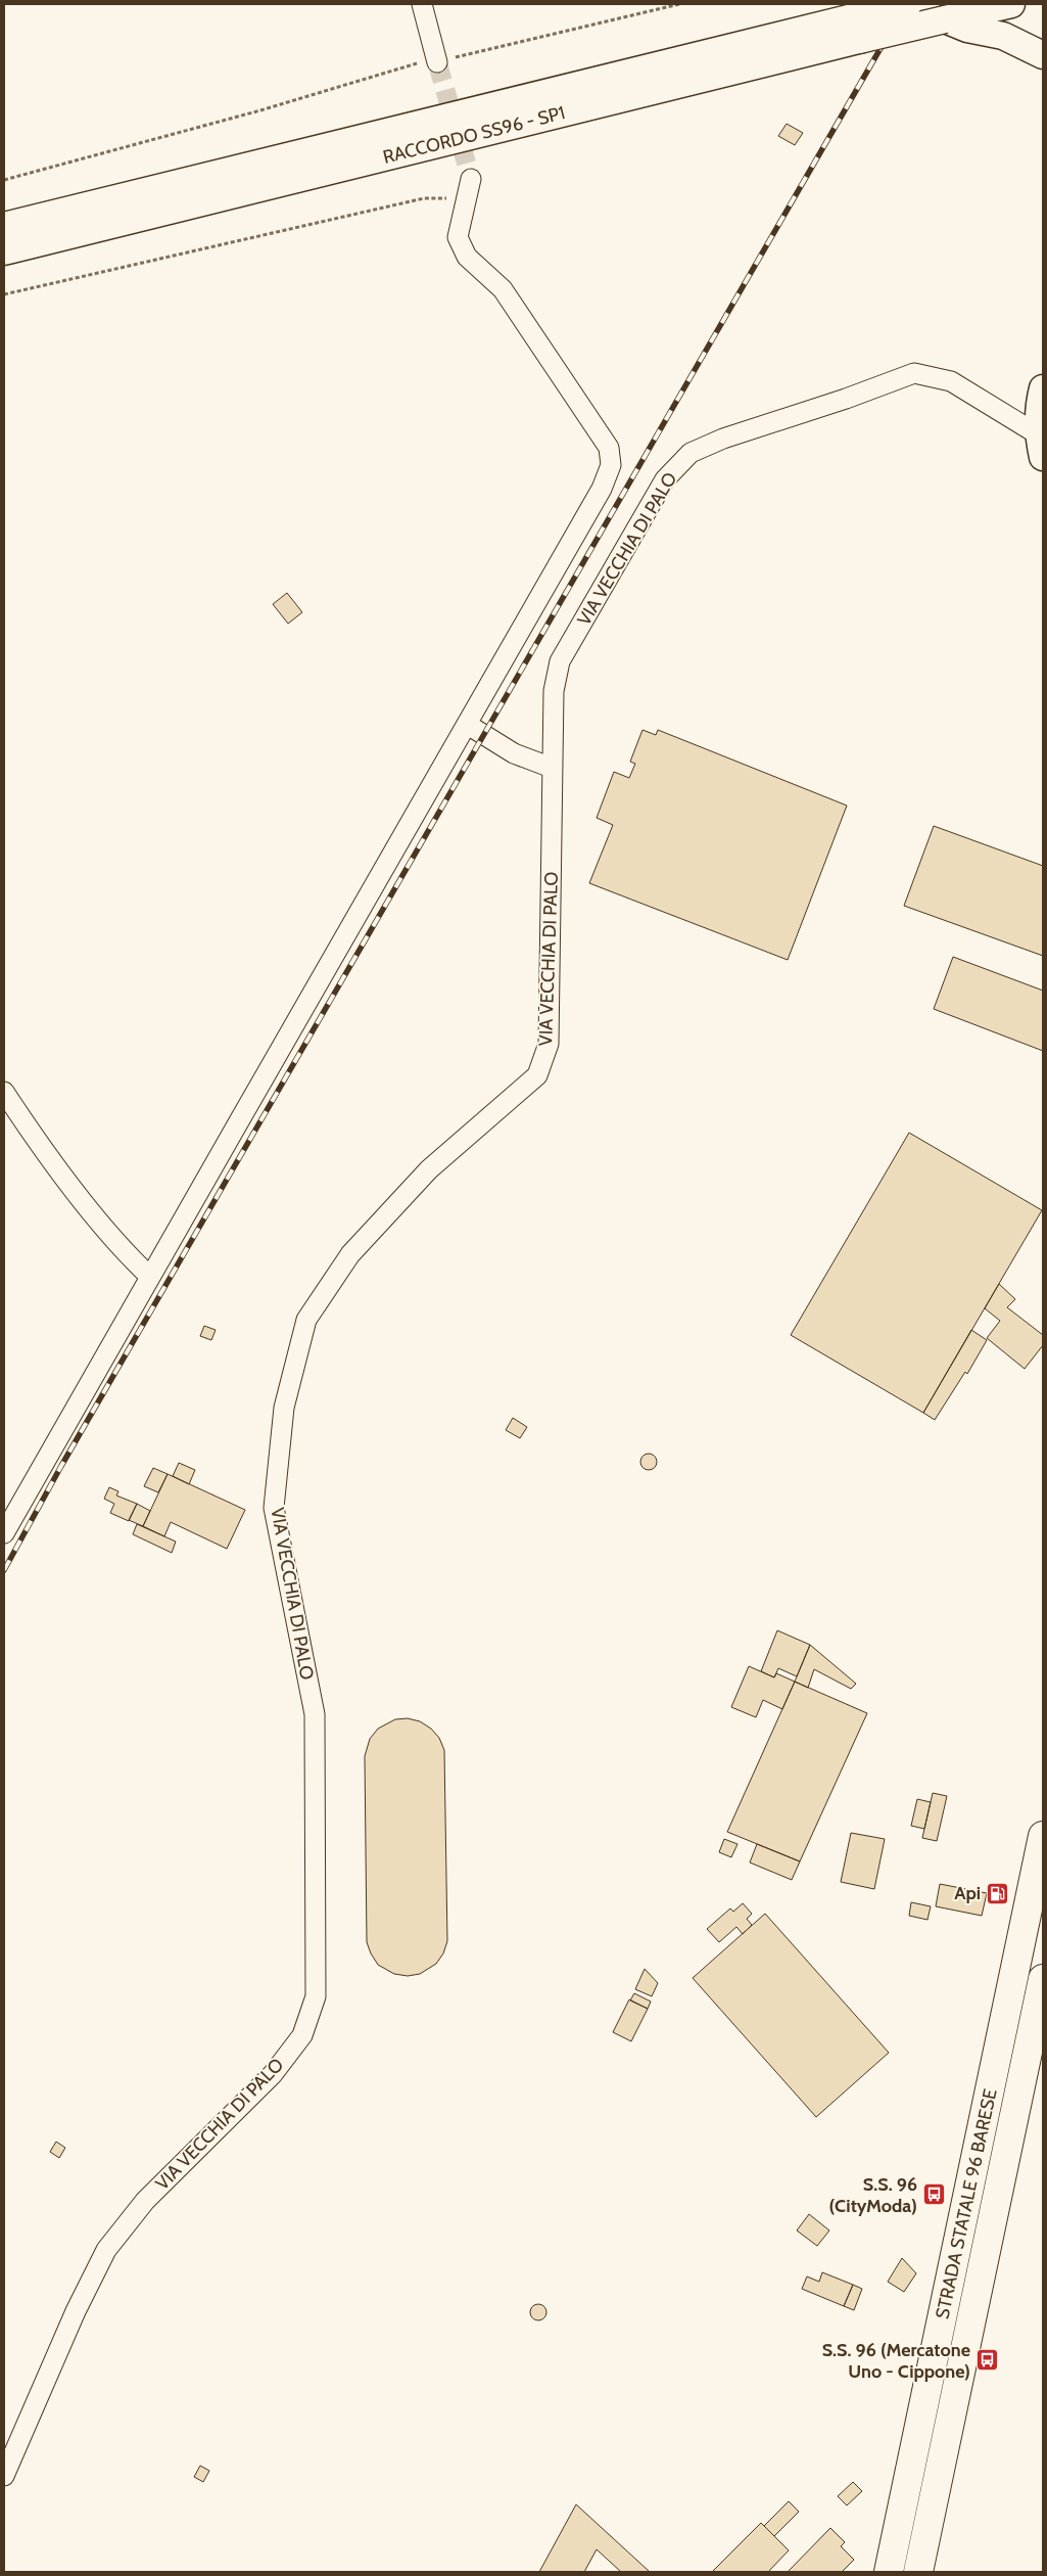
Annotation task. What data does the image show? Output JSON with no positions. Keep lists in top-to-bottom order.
{
  "streets": {
    "main road": ["RACCORDO SS96 - SP1", "STRADA STATALE 96 BARESE"],
    "street": ["VIA VECCHIA DI PALO"]
  },
  "places": {
    "fuel station": ["Api"],
    "bus stop": ["S.S. 96 (CityModa)", "S.S. 96 (Mercatone Uno - Cippone)"]
  }
}
